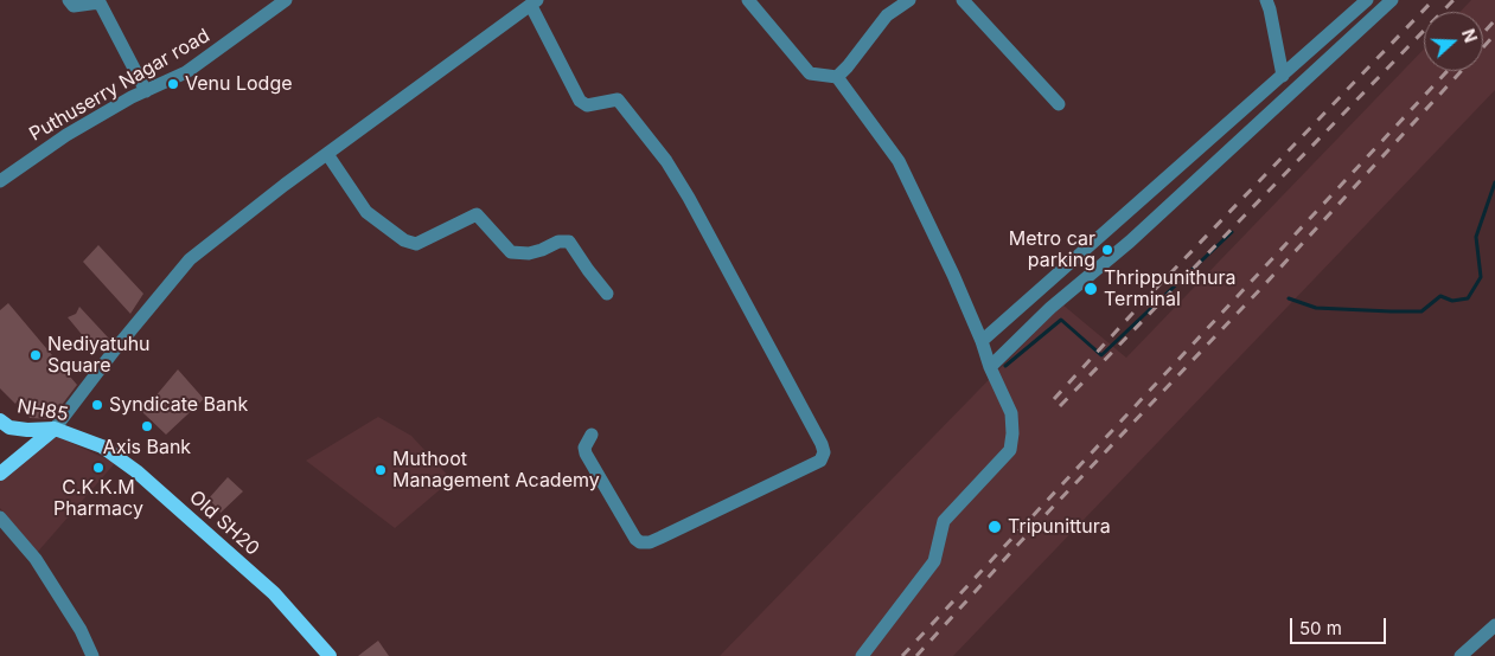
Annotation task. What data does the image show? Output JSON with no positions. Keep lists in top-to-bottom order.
{
  "streets": {
    "main road": ["NH85", "Old SH20"],
    "street": ["Puthuserry Nagar road"]
  },
  "crossings": [
    ["NH85", "Old SH20"]
  ],
  "places": [
    "Venu Lodge",
    "Metro car parking",
    "Thrippunithura Terminal",
    "Nediyatuhu Square",
    "Syndicate Bank",
    "Axis Bank",
    "C.K.K.M Pharmacy",
    "Muthoot Management Academy",
    "Tripunittura"
  ],
  "scale_bar": "50 m",
  "north": "right"
}
